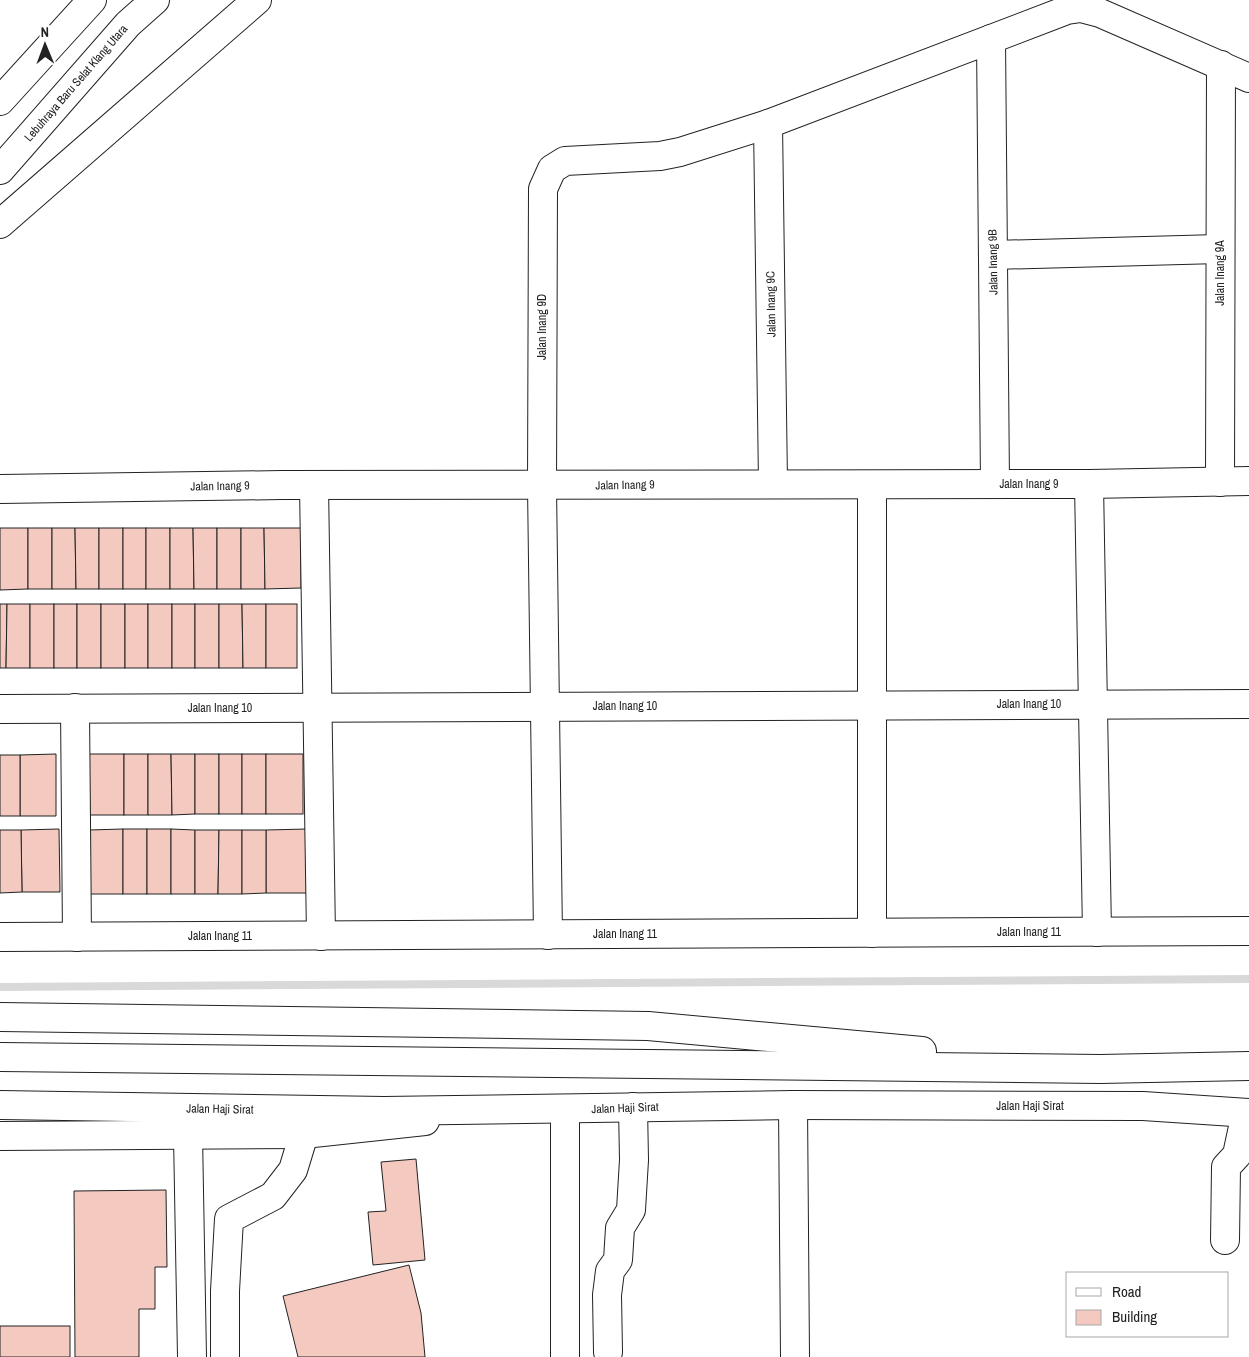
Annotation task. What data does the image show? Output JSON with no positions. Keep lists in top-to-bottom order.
{
  "streets": {
    "main road": [
      "Lebuhraya Baru Selat Klang Utara",
      "Jalan Inang 9B",
      "Jalan Inang 9A",
      "Jalan Inang 9C",
      "Jalan Inang 9D",
      "Jalan Inang 9",
      "Jalan Inang 10",
      "Jalan Inang 11",
      "Jalan Haji Sirat"
    ]
  },
  "crossings": [
    ["Jalan Inang 9B", "Jalan Inang 9"],
    ["Jalan Inang 9A", "Jalan Inang 9"],
    ["Jalan Inang 9C", "Jalan Inang 9D"],
    ["Jalan Inang 9C", "Jalan Inang 9"],
    ["Jalan Inang 9D", "Jalan Inang 9"],
    ["Jalan Inang 9D", "Jalan Inang 10"],
    ["Jalan Inang 9D", "Jalan Inang 11"]
  ],
  "legend": ["Road", "Building"],
  "north": "top"
}
